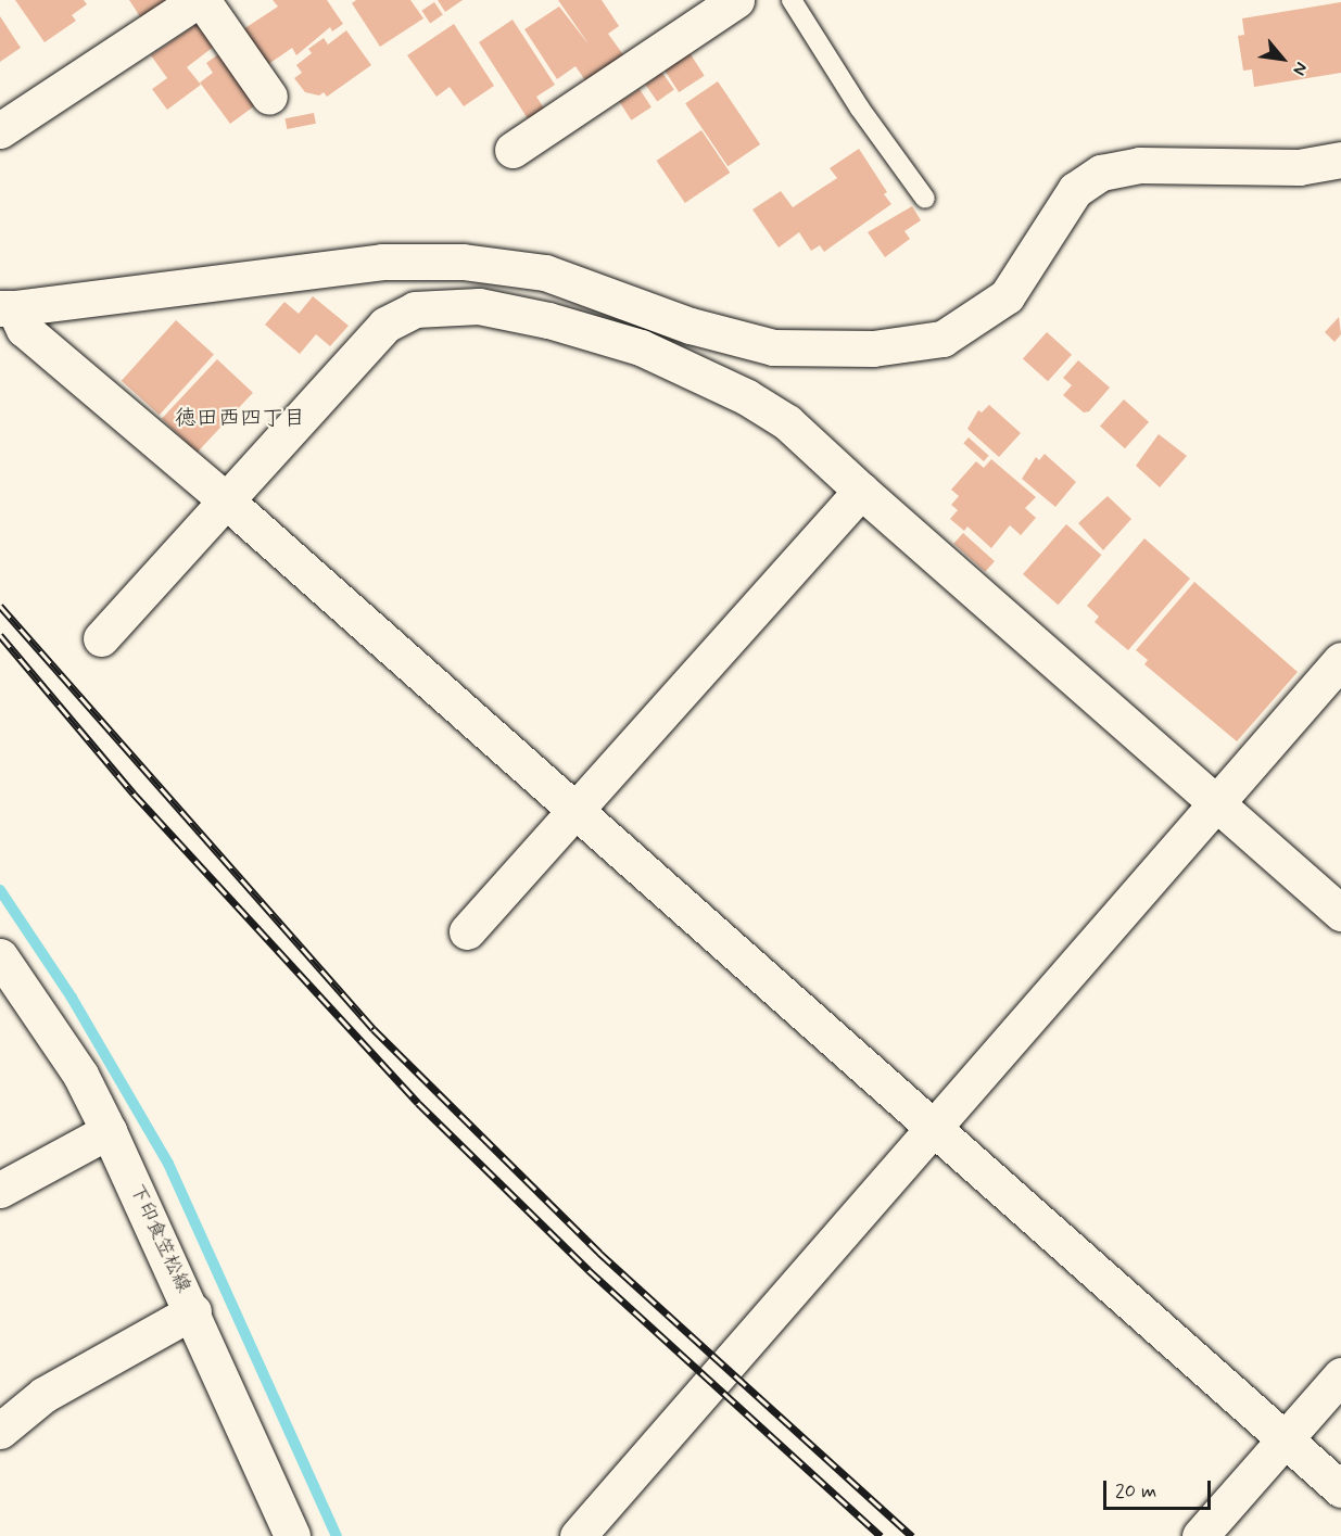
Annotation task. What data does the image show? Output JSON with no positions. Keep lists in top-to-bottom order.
{
  "streets": {
    "street": ["下印食笠松線"]
  },
  "districts": ["徳田西四丁目"],
  "scale_bar": "20 m",
  "north": "bottom right"
}
